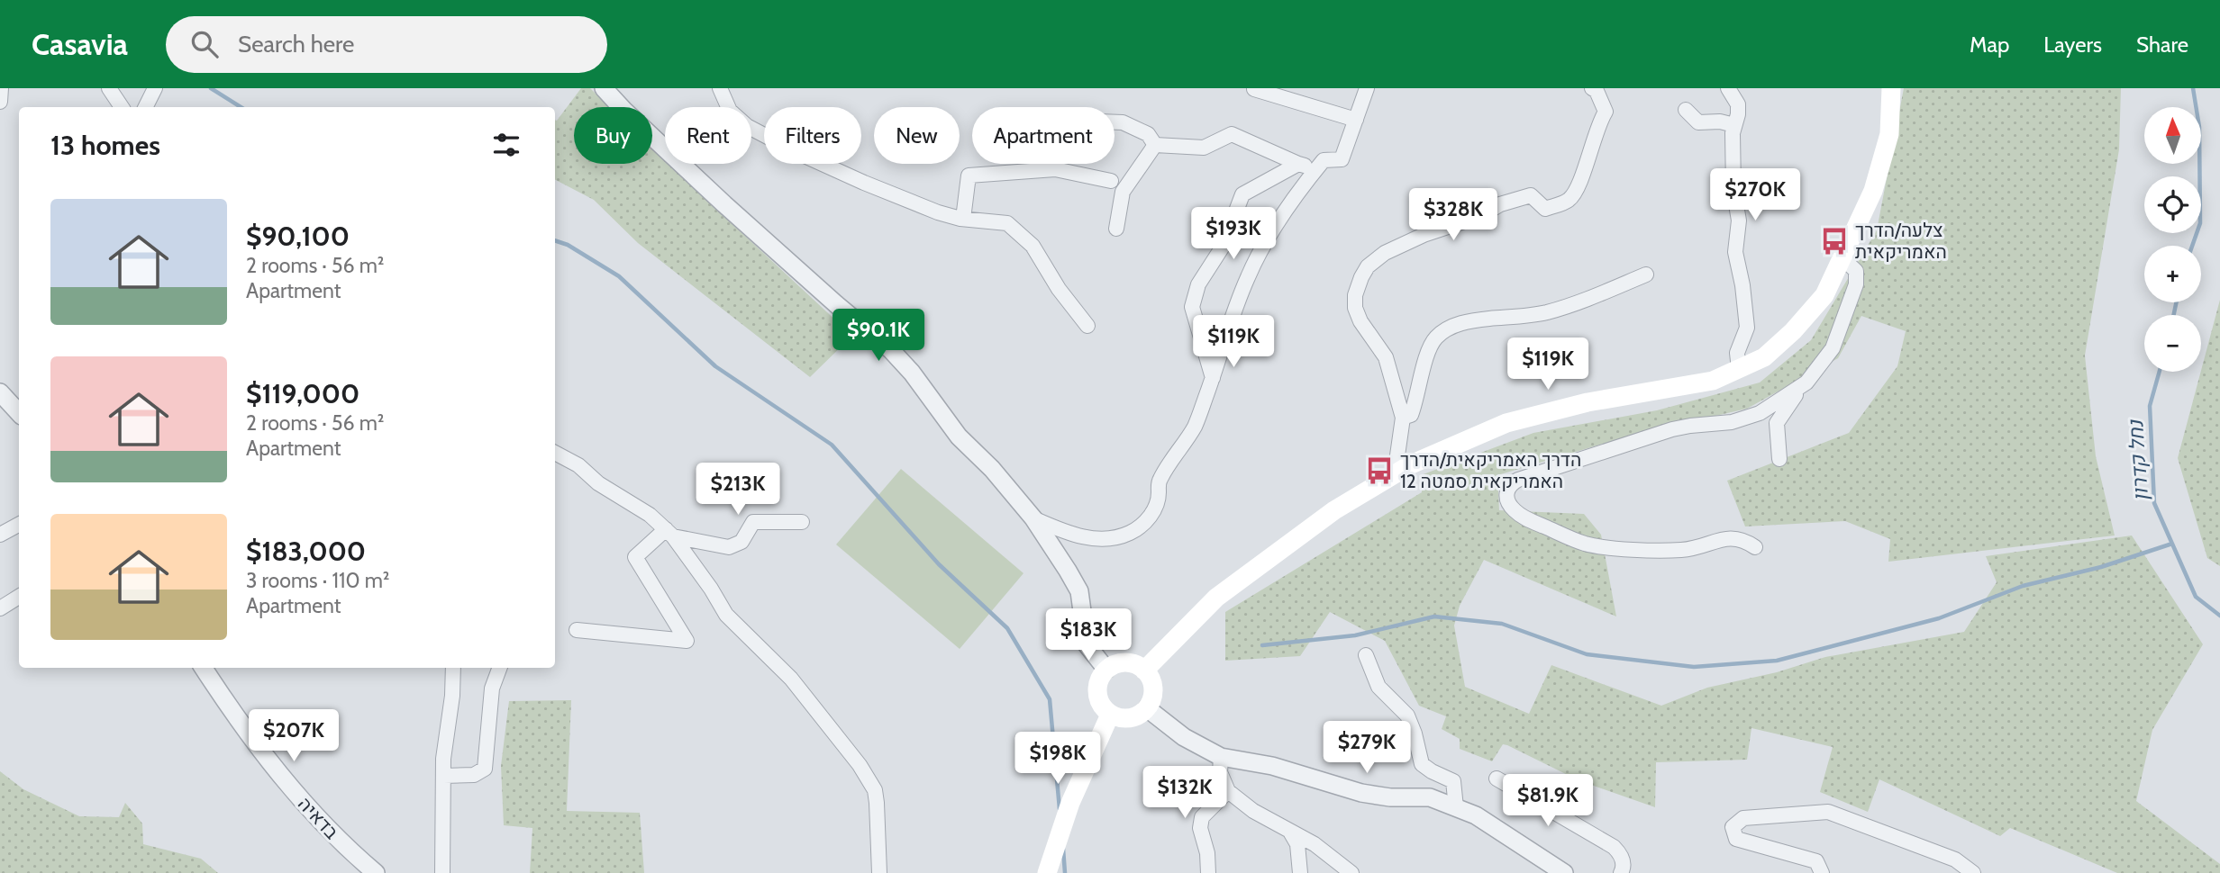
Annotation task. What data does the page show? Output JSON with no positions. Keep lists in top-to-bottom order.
{
  "streets": {
    "street": ["בדאיה"]
  },
  "water": ["נחל קדרון"],
  "places": {
    "bus stop": ["צלעה/הדרך האמריקאית", "הדרך האמריקאית/הדרך האמריקאית סמטה 12"]
  },
  "north": "top",
  "page": {
    "header": "Casavia",
    "search": "Search here",
    "nav": ["Map", "Layers", "Share"],
    "map_buttons": ["+", "−"],
    "chip": [
      "Buy",
      "Rent",
      "Filters",
      "New",
      "Apartment"
    ],
    "heading": "13 homes",
    "price": [
      "$270K",
      "$328K",
      "$193K",
      "$90.1K",
      "$119K",
      "$119K",
      "$213K",
      "$183K",
      "$207K",
      "$279K",
      "$198K",
      "$132K",
      "$81.9K"
    ],
    "list": [
      {
        "name": "$90,100",
        "note": "2 rooms · 56 m² · Apartment"
      },
      {
        "name": "$119,000",
        "note": "2 rooms · 56 m² · Apartment"
      },
      {
        "name": "$183,000",
        "note": "3 rooms · 110 m² · Apartment"
      }
    ]
  }
}
